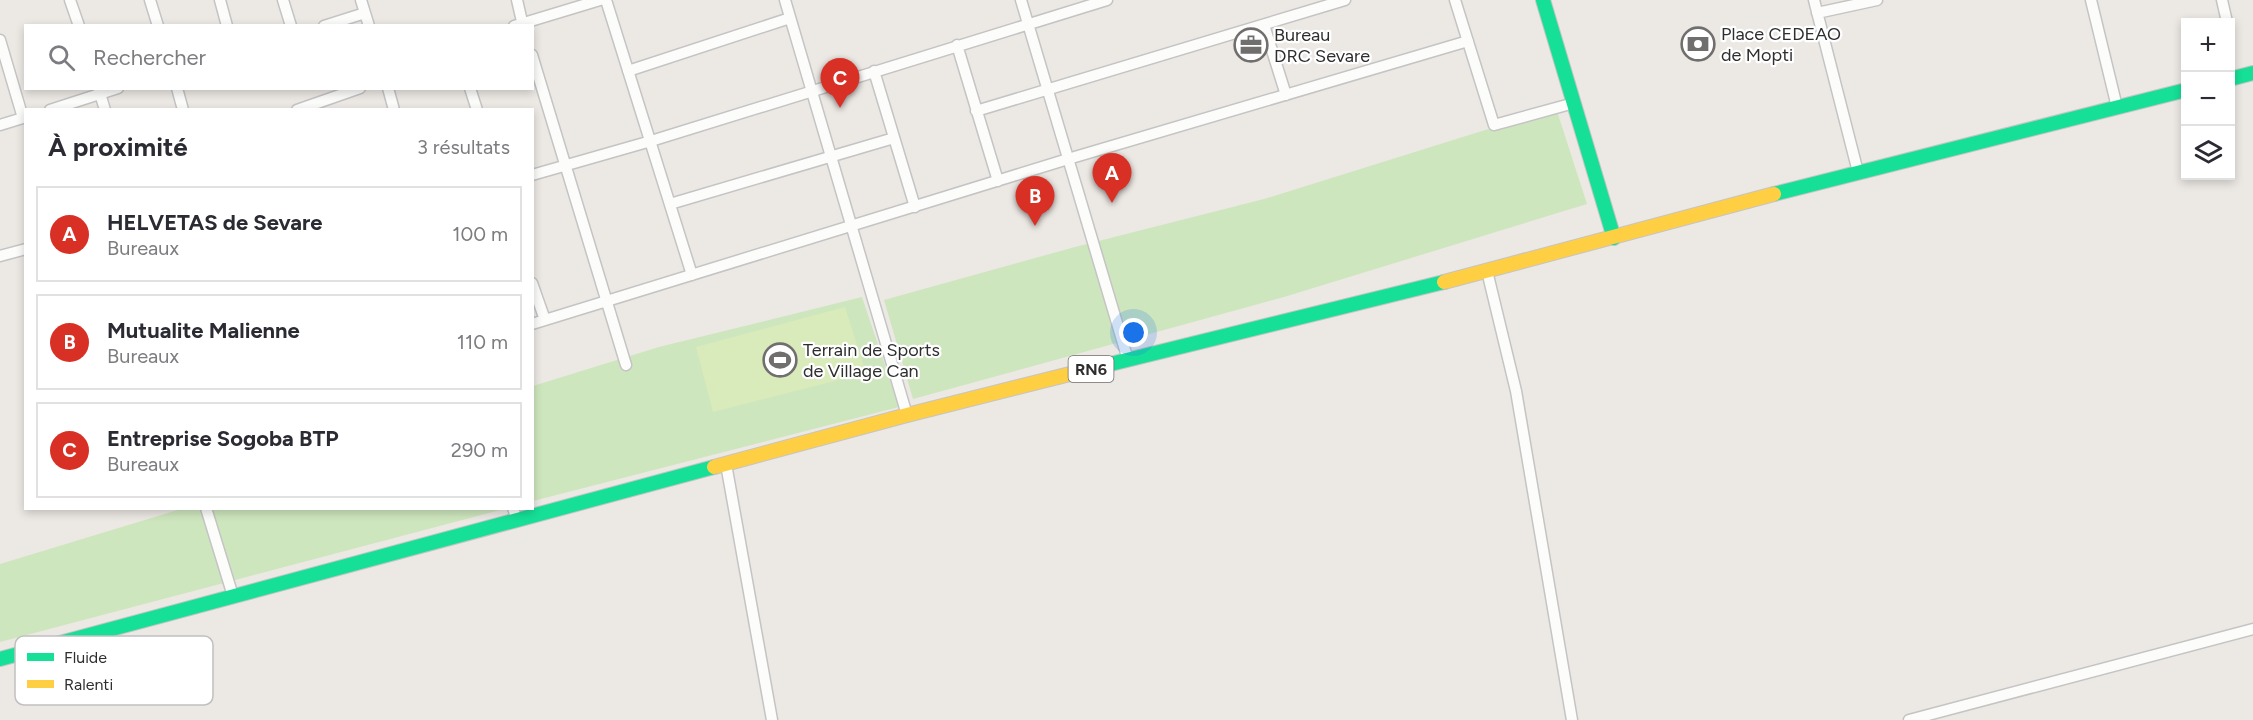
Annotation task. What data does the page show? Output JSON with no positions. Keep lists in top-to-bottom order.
{
  "streets": {
    "main road": ["RN6"]
  },
  "places": {
    "bank": ["Place CEDEAO de Mopti"],
    "office": ["Bureau DRC Sevare"],
    "sports": ["Terrain de Sports de Village Can"]
  },
  "legend": ["Fluide", "Ralenti"],
  "page": {
    "map_buttons": ["+", "−"],
    "search": "Rechercher",
    "pins": ["C", "A", "B"],
    "heading": ["À proximité", "3 résultats"],
    "list": [
      {
        "mark": "A",
        "name": "HELVETAS de Sevare",
        "note": "Bureaux",
        "value": "100 m"
      },
      {
        "mark": "B",
        "name": "Mutualite Malienne",
        "note": "Bureaux",
        "value": "110 m"
      },
      {
        "mark": "C",
        "name": "Entreprise Sogoba BTP",
        "note": "Bureaux",
        "value": "290 m"
      }
    ]
  }
}
